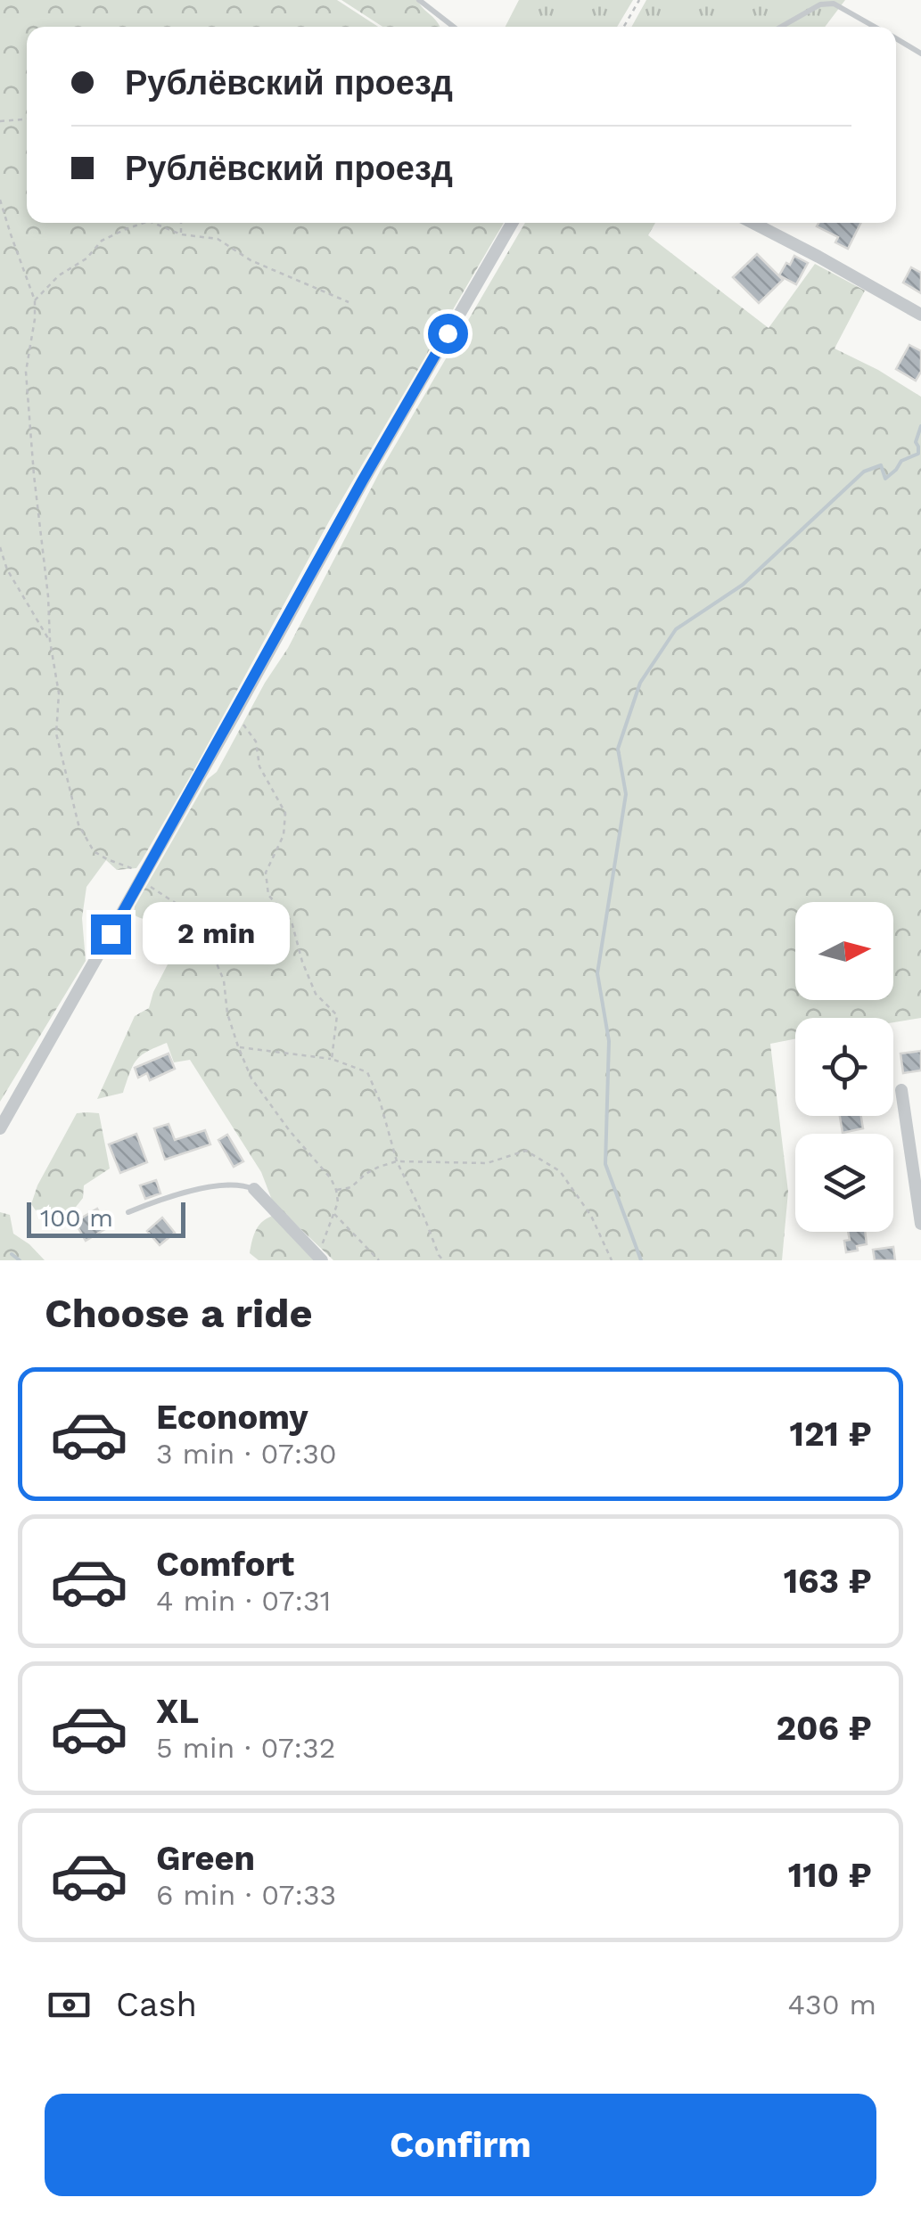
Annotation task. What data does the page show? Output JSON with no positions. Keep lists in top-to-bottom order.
{
  "scale_bar": "100 m",
  "north": "right",
  "page": {
    "banner": ["Рублёвский проезд", "Рублёвский проезд"],
    "bubble": "2 min",
    "scale": "100 m",
    "heading": "Choose a ride",
    "list": [
      {
        "name": "Economy",
        "note": "3 min · 07:30",
        "value": "121 ₽"
      },
      {
        "name": "Comfort",
        "note": "4 min · 07:31",
        "value": "163 ₽"
      },
      {
        "name": "XL",
        "note": "5 min · 07:32",
        "value": "206 ₽"
      },
      {
        "name": "Green",
        "note": "6 min · 07:33",
        "value": "110 ₽"
      }
    ],
    "pay": ["Cash", "430 m"],
    "buttons": "Confirm"
  }
}
